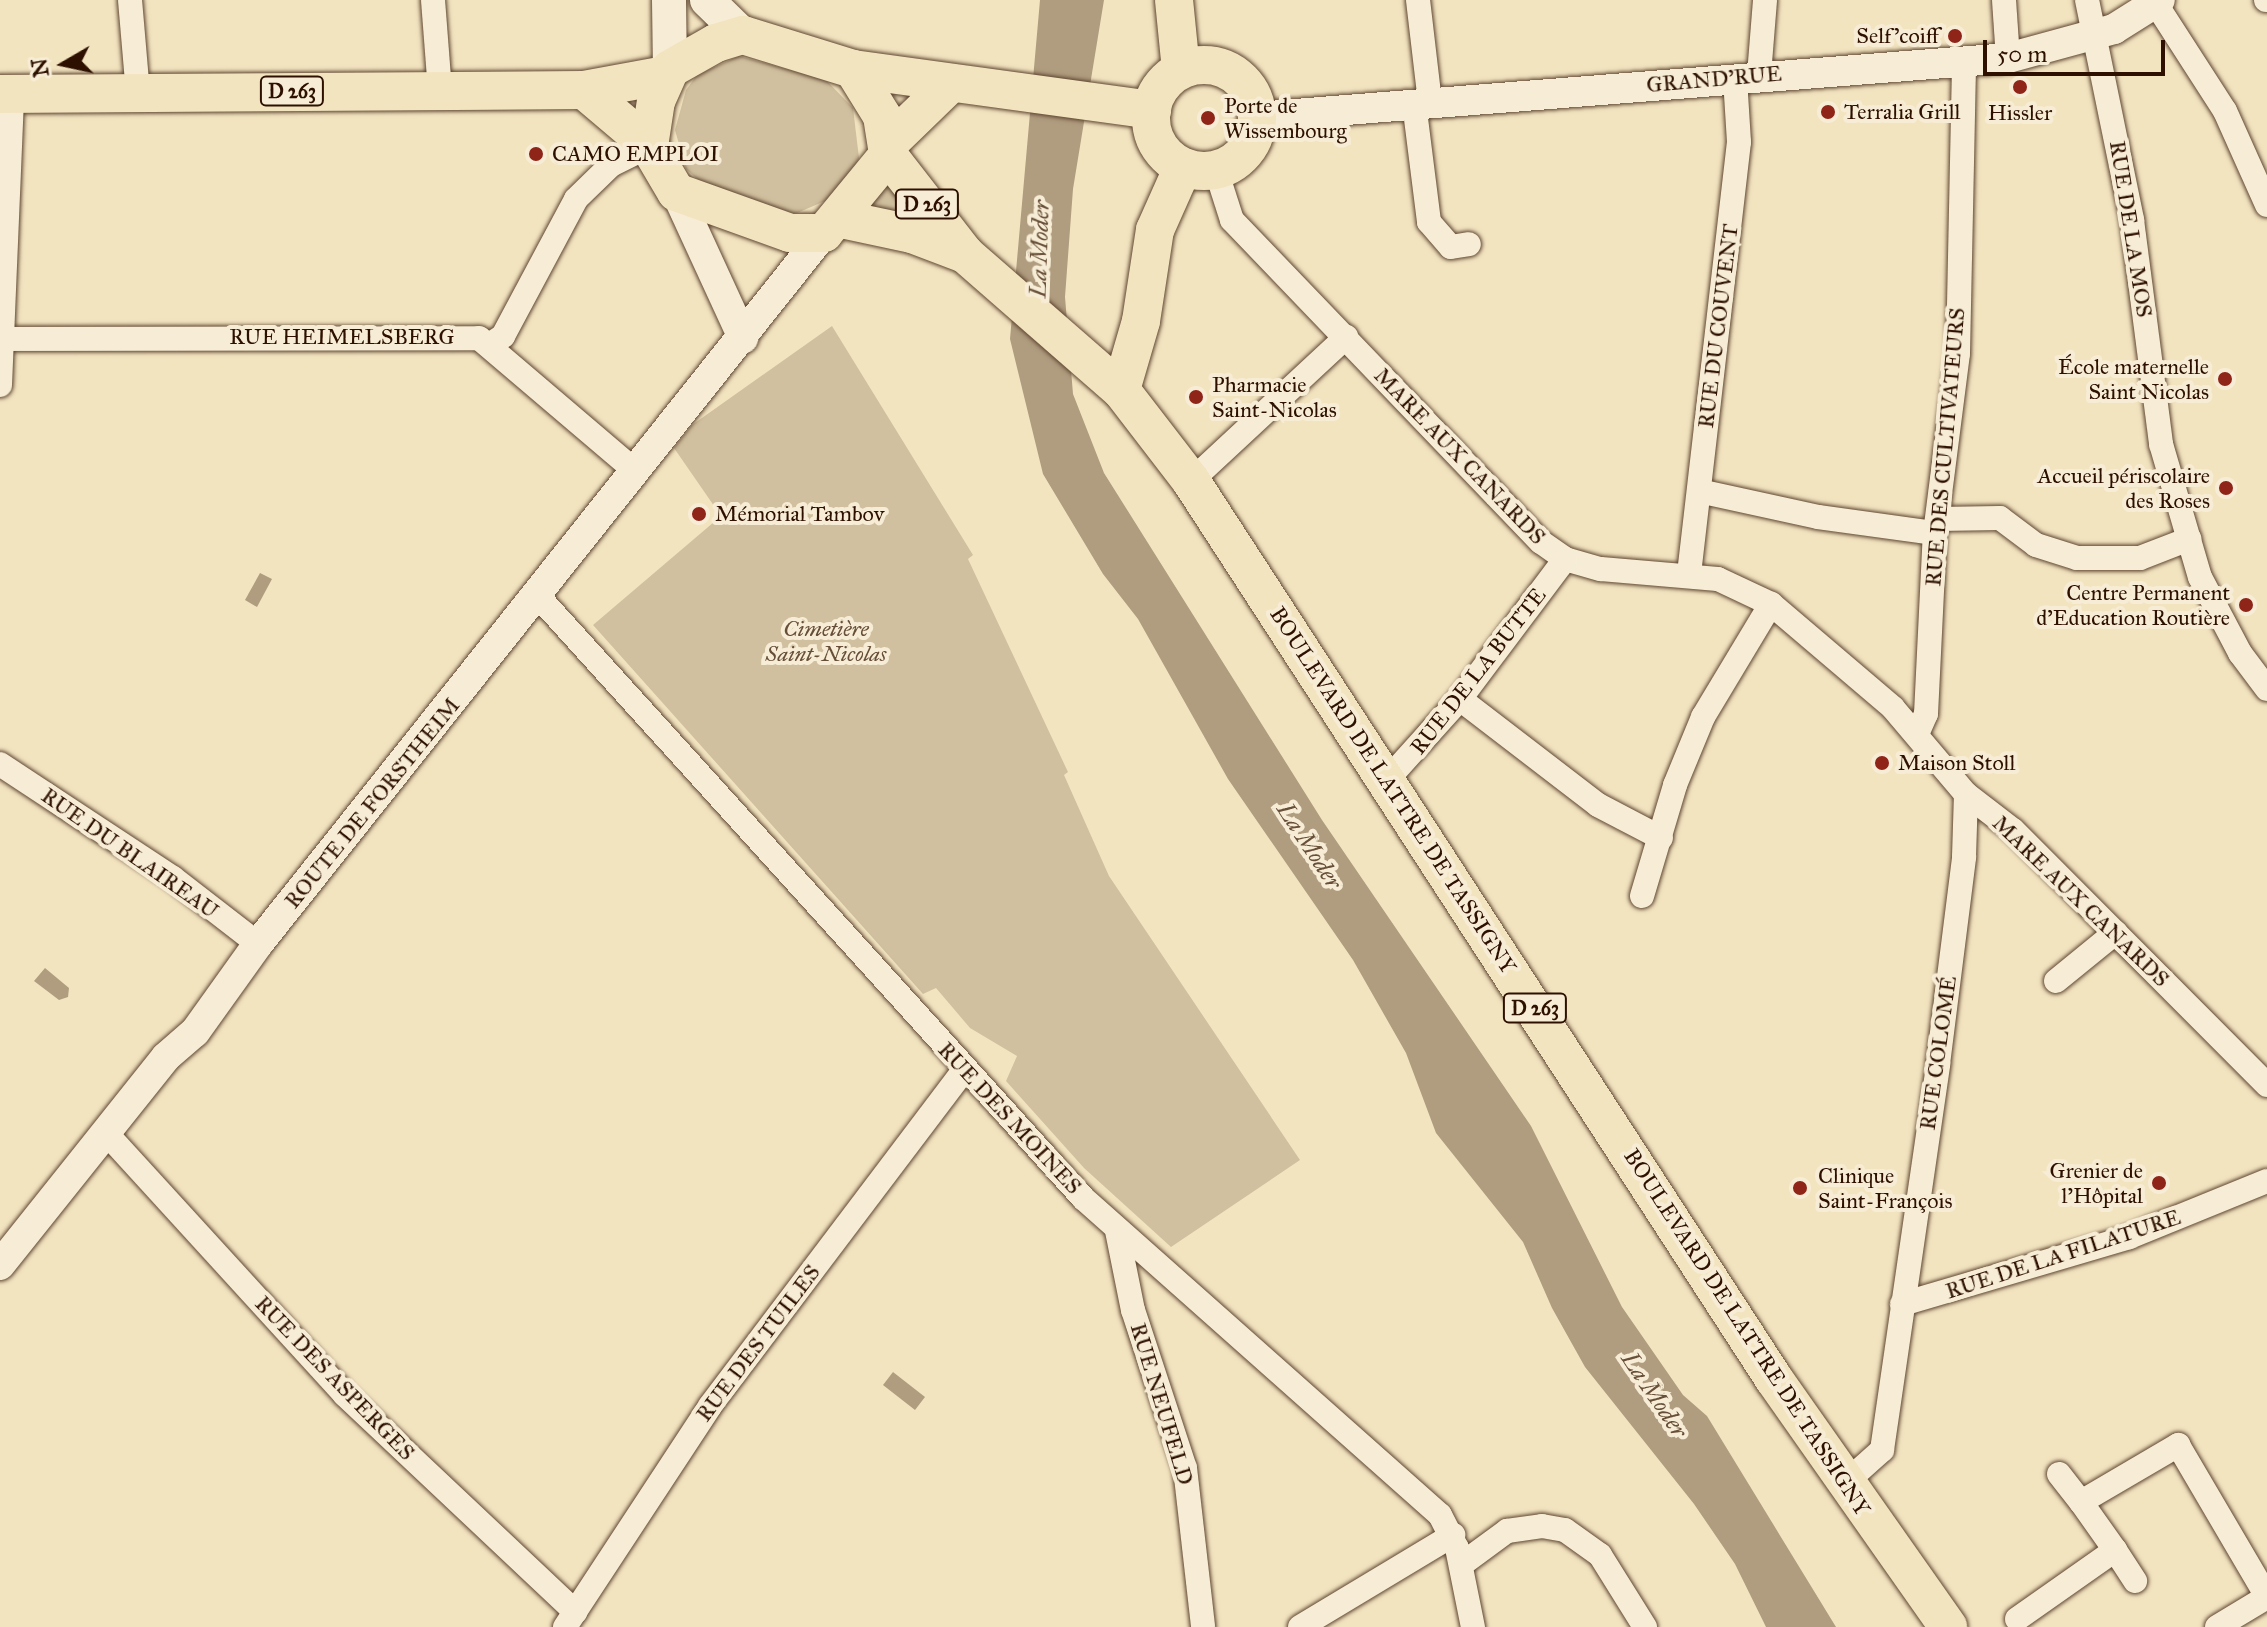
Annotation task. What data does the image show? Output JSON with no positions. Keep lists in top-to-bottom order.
{
  "streets": {
    "main road": ["D 263", "BOULEVARD DE LATTRE DE TASSIGNY"],
    "street": [
      "GRAND'RUE",
      "RUE DE LA MOS",
      "RUE DU COUVENT",
      "RUE HEIMELSBERG",
      "RUE DES CULTIVATEURS",
      "MARE AUX CANARDS",
      "RUE DE LA BUTTE",
      "ROUTE DE FORSTHEIM",
      "RUE DU BLAIREAU",
      "RUE COLOMÉ",
      "RUE DES MOINES",
      "RUE DE LA FILATURE",
      "RUE DES TUILES",
      "RUE DES ASPERGES",
      "RUE NEUFELD"
    ]
  },
  "crossings": [
    ["GRAND'RUE", "RUE DE LA MOS"],
    ["GRAND'RUE", "RUE DU COUVENT"],
    ["GRAND'RUE", "RUE DES CULTIVATEURS"],
    ["GRAND'RUE", "MARE AUX CANARDS"],
    ["D 263", "BOULEVARD DE LATTRE DE TASSIGNY"],
    ["D 263", "ROUTE DE FORSTHEIM"],
    ["RUE DU COUVENT", "MARE AUX CANARDS"],
    ["RUE DES CULTIVATEURS", "MARE AUX CANARDS"],
    ["MARE AUX CANARDS", "RUE DE LA BUTTE"],
    ["MARE AUX CANARDS", "RUE COLOMÉ"],
    ["RUE DE LA BUTTE", "BOULEVARD DE LATTRE DE TASSIGNY"],
    ["BOULEVARD DE LATTRE DE TASSIGNY", "RUE COLOMÉ"],
    ["ROUTE DE FORSTHEIM", "RUE DU BLAIREAU"],
    ["ROUTE DE FORSTHEIM", "RUE DES MOINES"],
    ["ROUTE DE FORSTHEIM", "RUE DES ASPERGES"],
    ["RUE COLOMÉ", "RUE DE LA FILATURE"],
    ["RUE DES MOINES", "RUE DES TUILES"],
    ["RUE DES MOINES", "RUE NEUFELD"],
    ["RUE DES TUILES", "RUE DES ASPERGES"]
  ],
  "water": ["La Moder"],
  "parks": ["Cimetière Saint-Nicolas"],
  "places": [
    "Self'coiff",
    "Hissler",
    "Terralia Grill",
    "Porte de Wissembourg",
    "CAMO EMPLOI",
    "École maternelle Saint Nicolas",
    "Pharmacie Saint-Nicolas",
    "Accueil périscolaire des Roses",
    "Mémorial Tambov",
    "Centre Permanent d'Education Routière",
    "Maison Stoll",
    "Grenier de l'Hôpital",
    "Clinique Saint-François"
  ],
  "scale_bar": "50 m",
  "north": "left"
}
